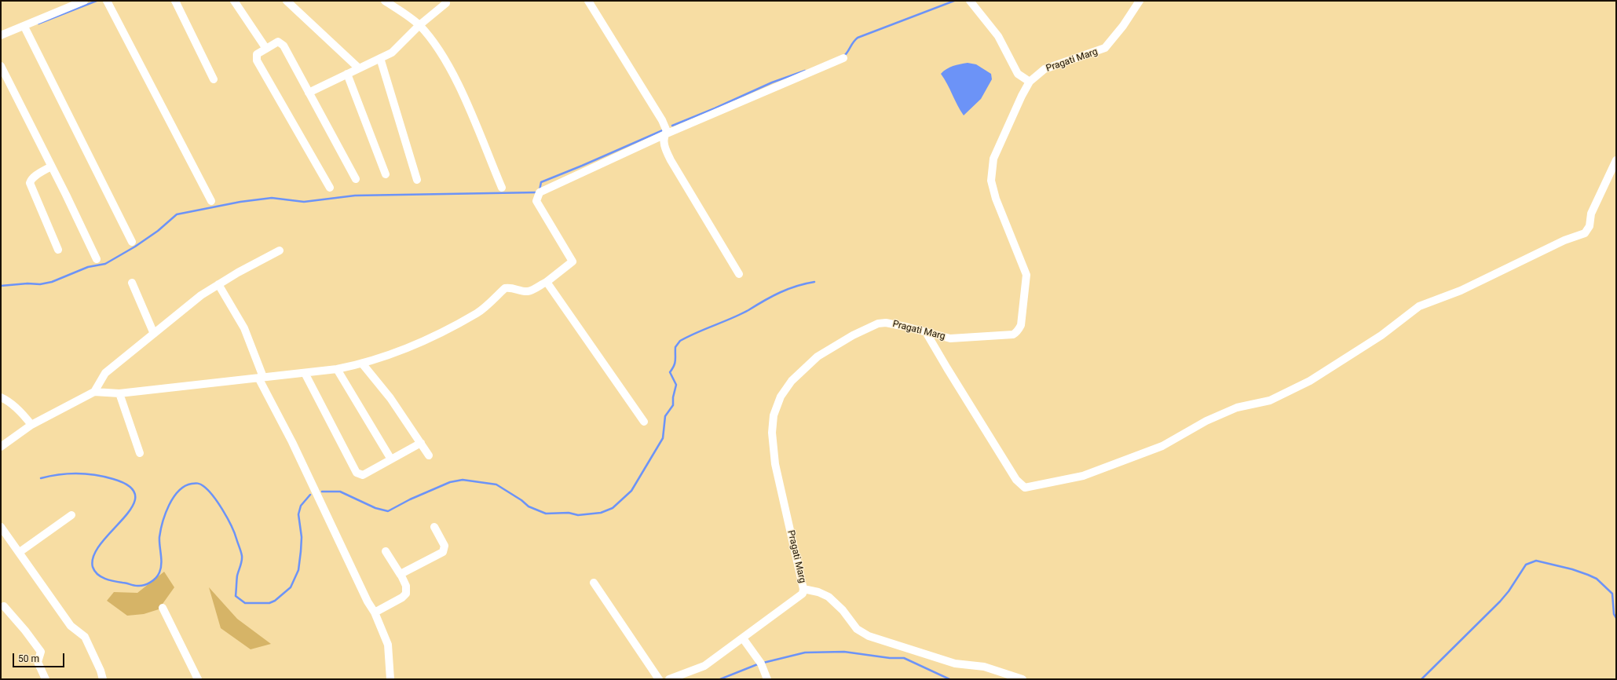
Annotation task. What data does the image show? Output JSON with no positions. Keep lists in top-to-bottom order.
{
  "streets": {
    "street": ["Pragati Marg"]
  },
  "scale_bar": "50 m"
}
